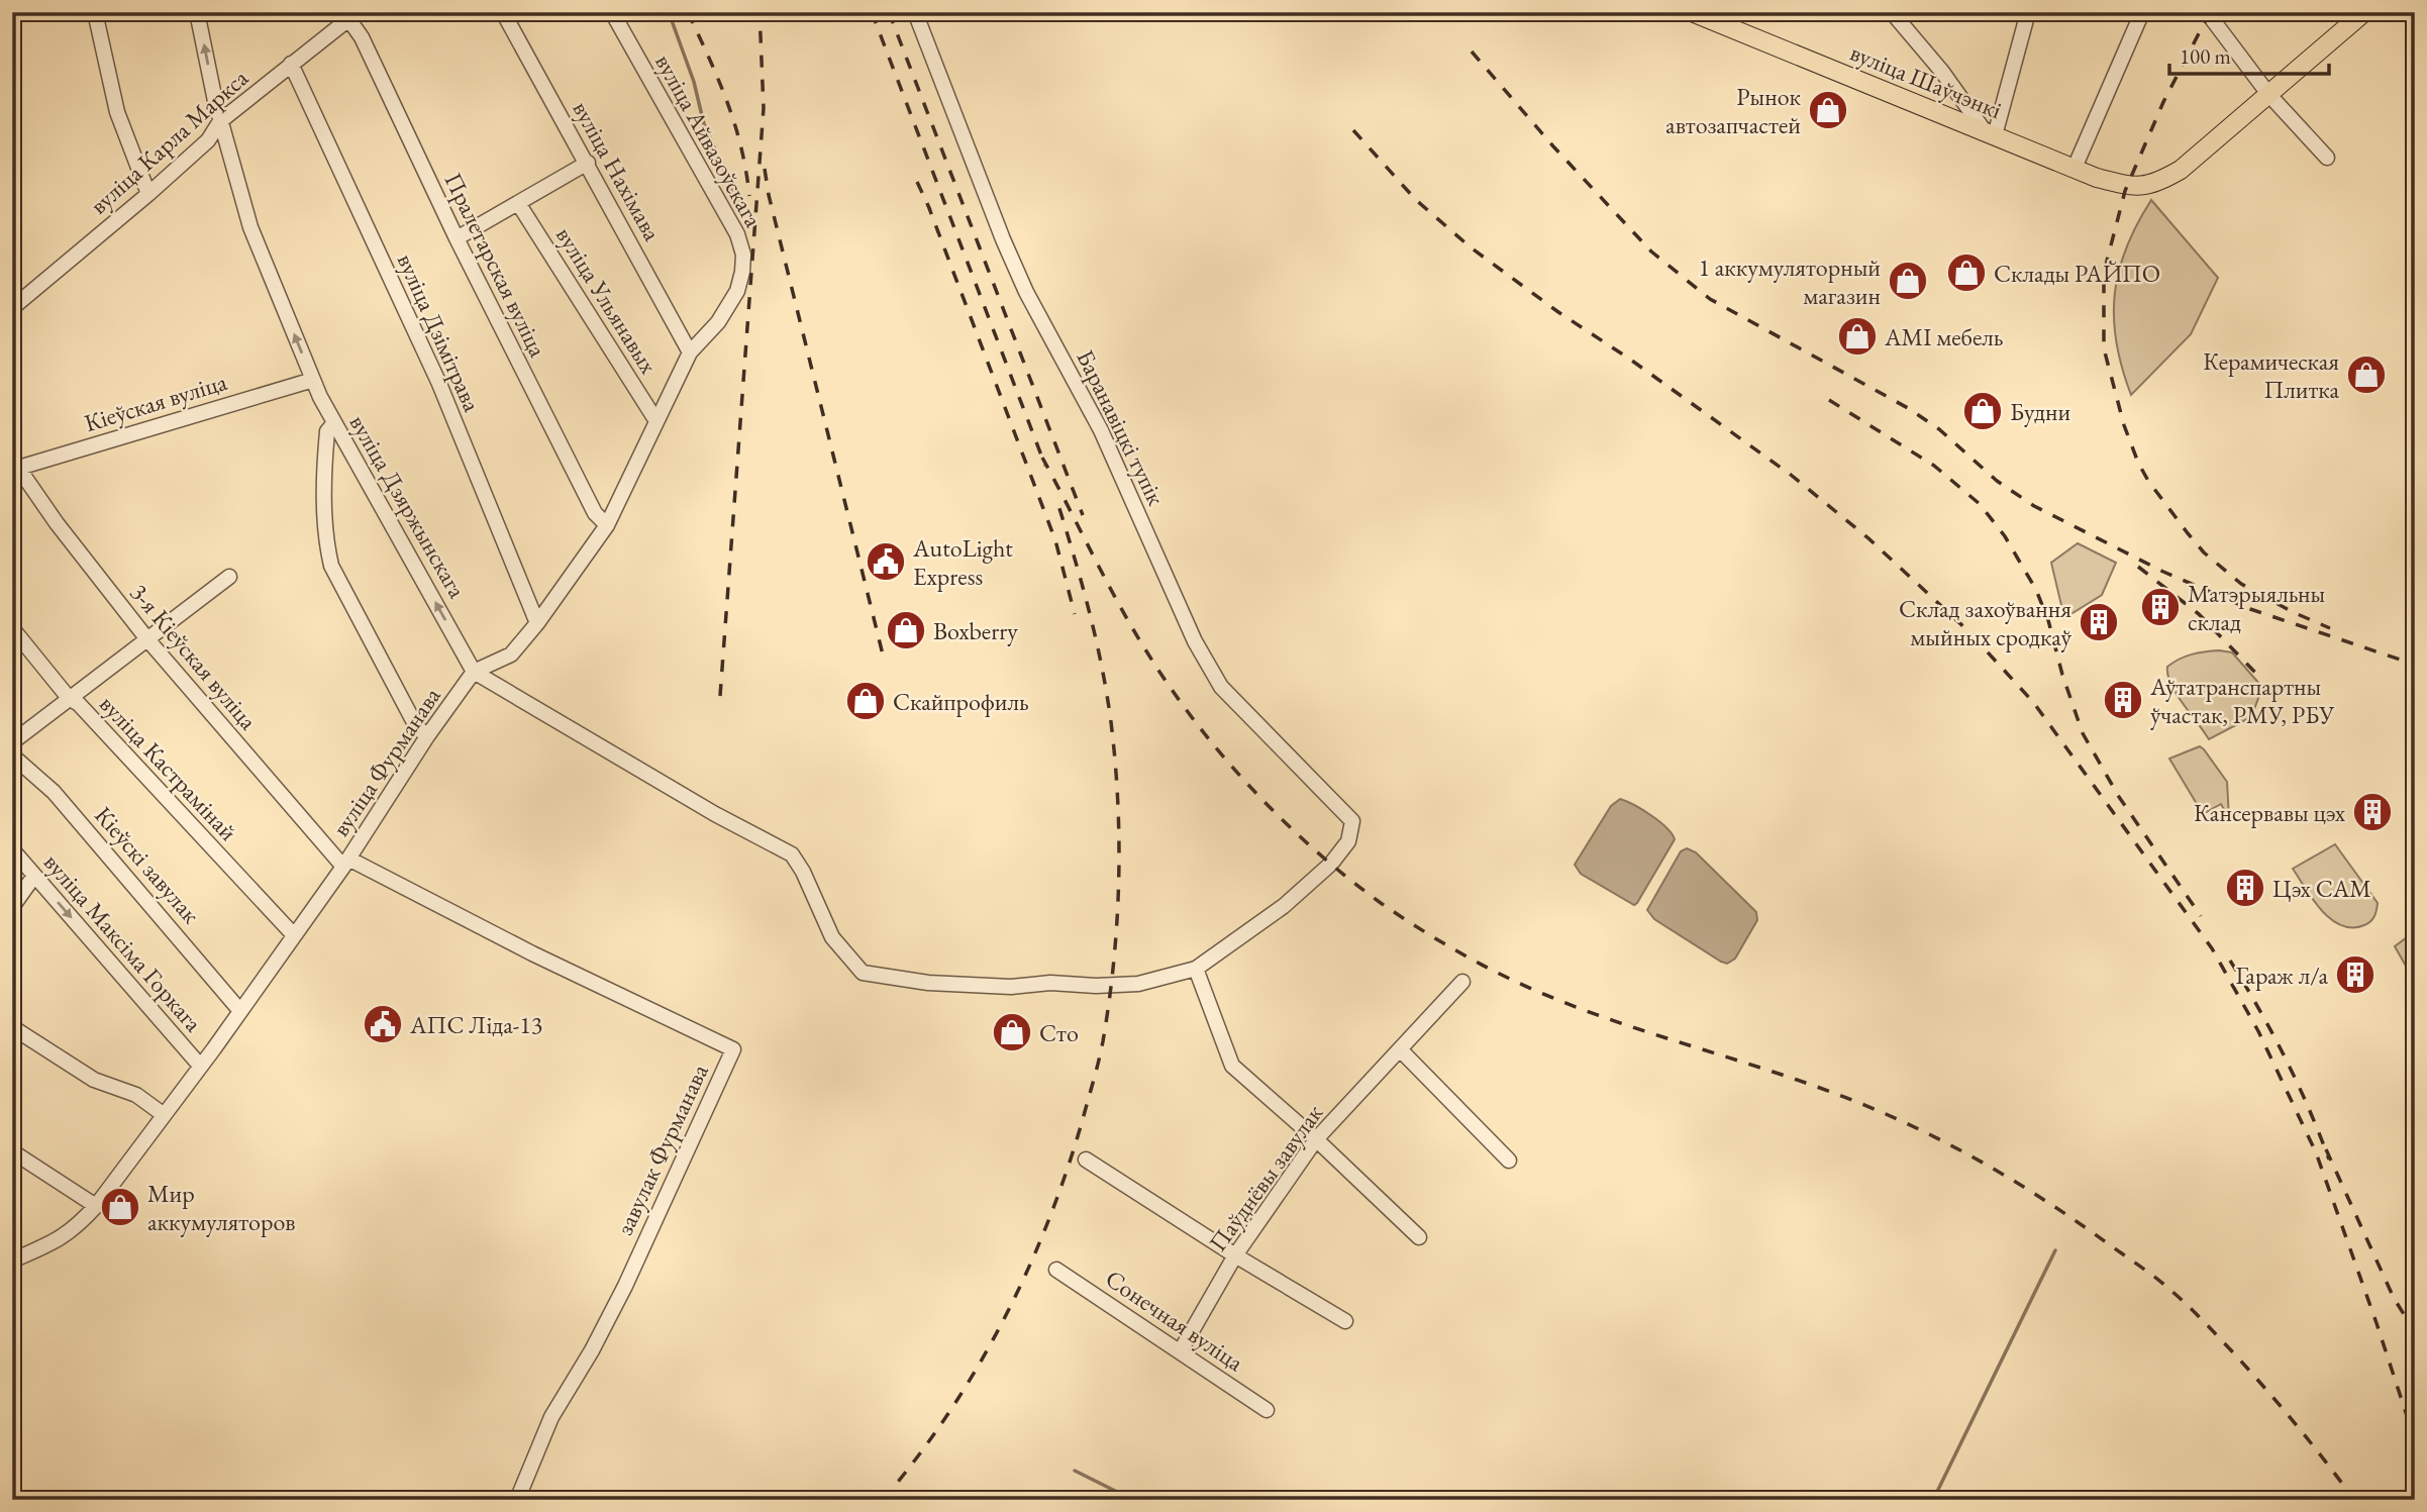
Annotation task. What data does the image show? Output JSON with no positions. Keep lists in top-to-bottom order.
{
  "streets": {
    "main road": ["вуліца Шаўчэнкі"],
    "street": [
      "вуліца Айвазоўскага",
      "вуліца Карла Маркса",
      "вуліца Нахімава",
      "Пралетарская вуліца",
      "вуліца Ульянавых",
      "вуліца Дзімітрава",
      "Кіеўская вуліца",
      "Баранавіцкі тупік",
      "вуліца Дзяржынскага",
      "3-я Кіеўская вуліца",
      "вуліца Фурманава",
      "вуліца Кастрамінай",
      "Кіеўскі завулак",
      "вуліца Максіма Горкага",
      "завулак Фурманава",
      "Паўднёвы завулак",
      "Сонечная вуліца"
    ]
  },
  "crossings": [
    ["вуліца Айвазоўскага", "вуліца Фурманава"],
    ["вуліца Карла Маркса", "Пралетарская вуліца"],
    ["вуліца Карла Маркса", "вуліца Дзімітрава"],
    ["вуліца Карла Маркса", "вуліца Дзяржынскага"],
    ["вуліца Нахімава", "вуліца Фурманава"],
    ["Пралетарская вуліца", "вуліца Фурманава"],
    ["вуліца Ульянавых", "вуліца Фурманава"],
    ["вуліца Дзімітрава", "вуліца Фурманава"],
    ["Кіеўская вуліца", "вуліца Дзяржынскага"],
    ["Кіеўская вуліца", "3-я Кіеўская вуліца"],
    ["Баранавіцкі тупік", "вуліца Дзяржынскага"],
    ["вуліца Дзяржынскага", "вуліца Фурманава"],
    ["3-я Кіеўская вуліца", "вуліца Фурманава"],
    ["3-я Кіеўская вуліца", "завулак Фурманава"],
    ["вуліца Фурманава", "вуліца Кастрамінай"],
    ["вуліца Фурманава", "Кіеўскі завулак"],
    ["вуліца Фурманава", "вуліца Максіма Горкага"],
    ["вуліца Фурманава", "завулак Фурманава"],
    ["Паўднёвы завулак", "Сонечная вуліца"]
  ],
  "places": {
    "shop": [
      "Рынок автозапчастей",
      "Склады РАЙПО",
      "1 аккумуляторный магазин",
      "AMI мебель",
      "Керамическая Плитка",
      "Будни",
      "Boxberry",
      "Скайпрофиль",
      "Сто",
      "Мир аккумуляторов"
    ],
    "public building": ["AutoLight Express", "АПС Ліда-13"],
    "building": [
      "Матэрыяльны склад",
      "Склад захоўвання мыйных сродкаў",
      "Аўтатранспартны ўчастак, РМУ, РБУ",
      "Кансервавы цэх",
      "Цэх САМ",
      "Гараж л/а"
    ]
  },
  "scale_bar": "100 m"
}
